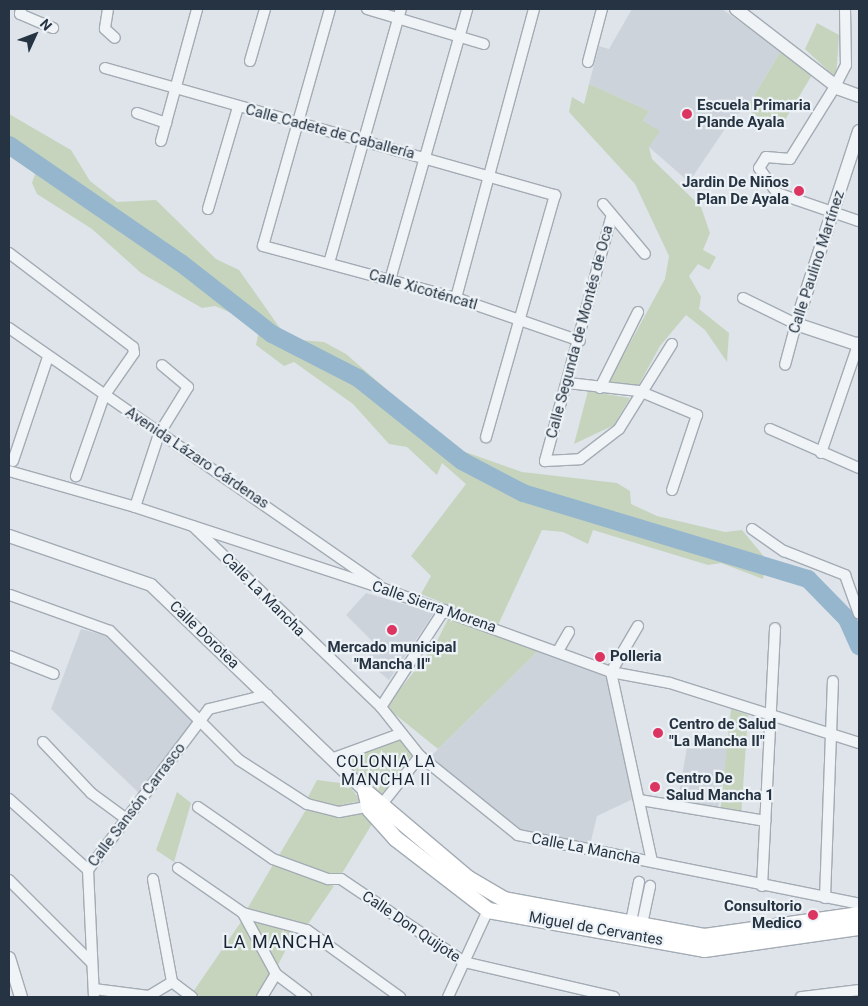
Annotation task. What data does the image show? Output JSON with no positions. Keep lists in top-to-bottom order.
{
  "streets": {
    "main road": ["Calle Dorotea", "Miguel de Cervantes"],
    "street": [
      "Calle Cadete de Caballería",
      "Calle Paulino Martínez",
      "Calle Xicoténcatl",
      "Calle Segunda de Montés de Oca",
      "Avenida Lázaro Cárdenas",
      "Calle La Mancha",
      "Calle Sierra Morena",
      "Calle Sansón Carrasco",
      "Calle Don Quijote"
    ]
  },
  "crossings": [
    ["Calle Cadete de Caballería", "Calle Xicoténcatl"],
    ["Calle Xicoténcatl", "Calle Segunda de Montés de Oca"],
    ["Avenida Lázaro Cárdenas", "Calle Sierra Morena"],
    ["Calle La Mancha", "Calle Sierra Morena"],
    ["Calle Dorotea", "Calle Sansón Carrasco"],
    ["Calle Dorotea", "Miguel de Cervantes"]
  ],
  "districts": ["COLONIA LA MANCHA II", "LA MANCHA"],
  "places": [
    "Escuela Primaria Plande Ayala",
    "Jardin De Niños Plan De Ayala",
    "Mercado municipal \"Mancha II\"",
    "Polleria",
    "Centro de Salud \"La Mancha II\"",
    "Centro De Salud Mancha 1",
    "Consultorio Medico"
  ],
  "north": "top right"
}
